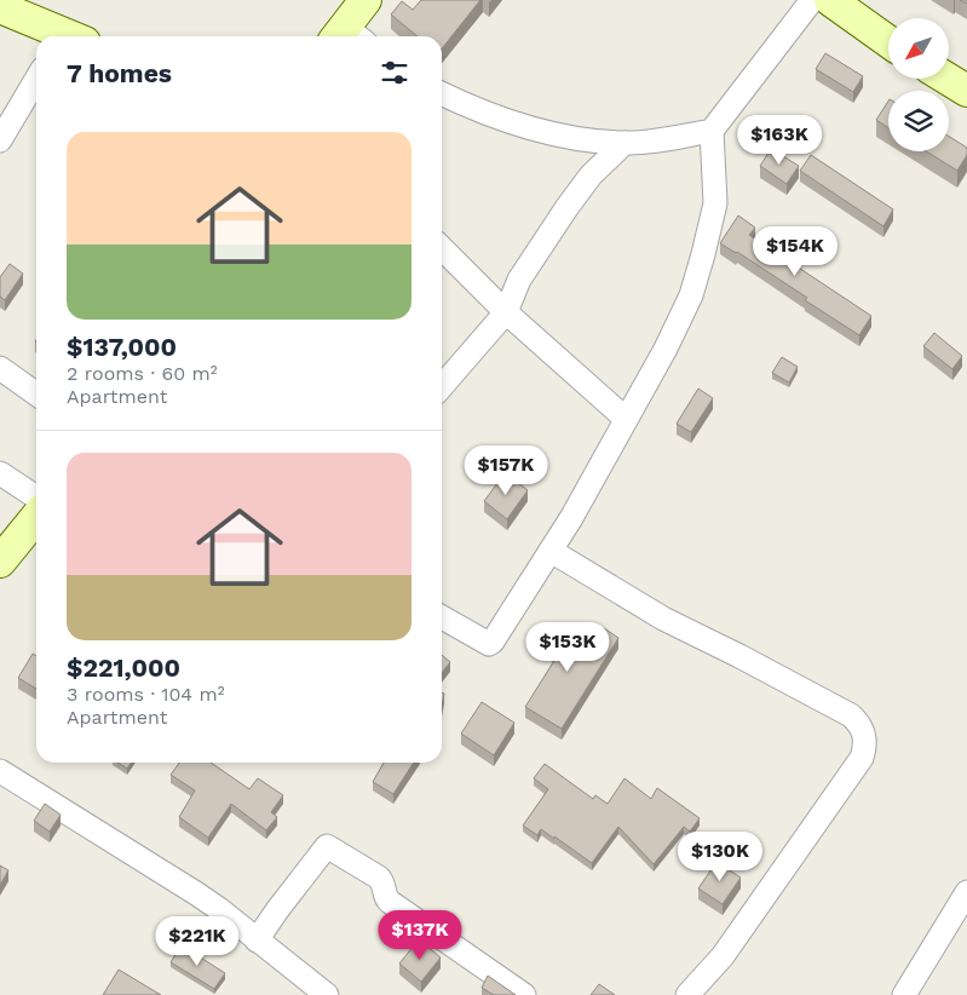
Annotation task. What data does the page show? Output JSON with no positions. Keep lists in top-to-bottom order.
{
  "north": "bottom left",
  "page": {
    "heading": "7 homes",
    "list": [
      {
        "name": "$137,000",
        "note": "2 rooms · 60 m² · Apartment"
      },
      {
        "name": "$221,000",
        "note": "3 rooms · 104 m² · Apartment"
      }
    ],
    "price": [
      "$163K",
      "$154K",
      "$157K",
      "$153K",
      "$130K",
      "$137K",
      "$221K"
    ]
  }
}
